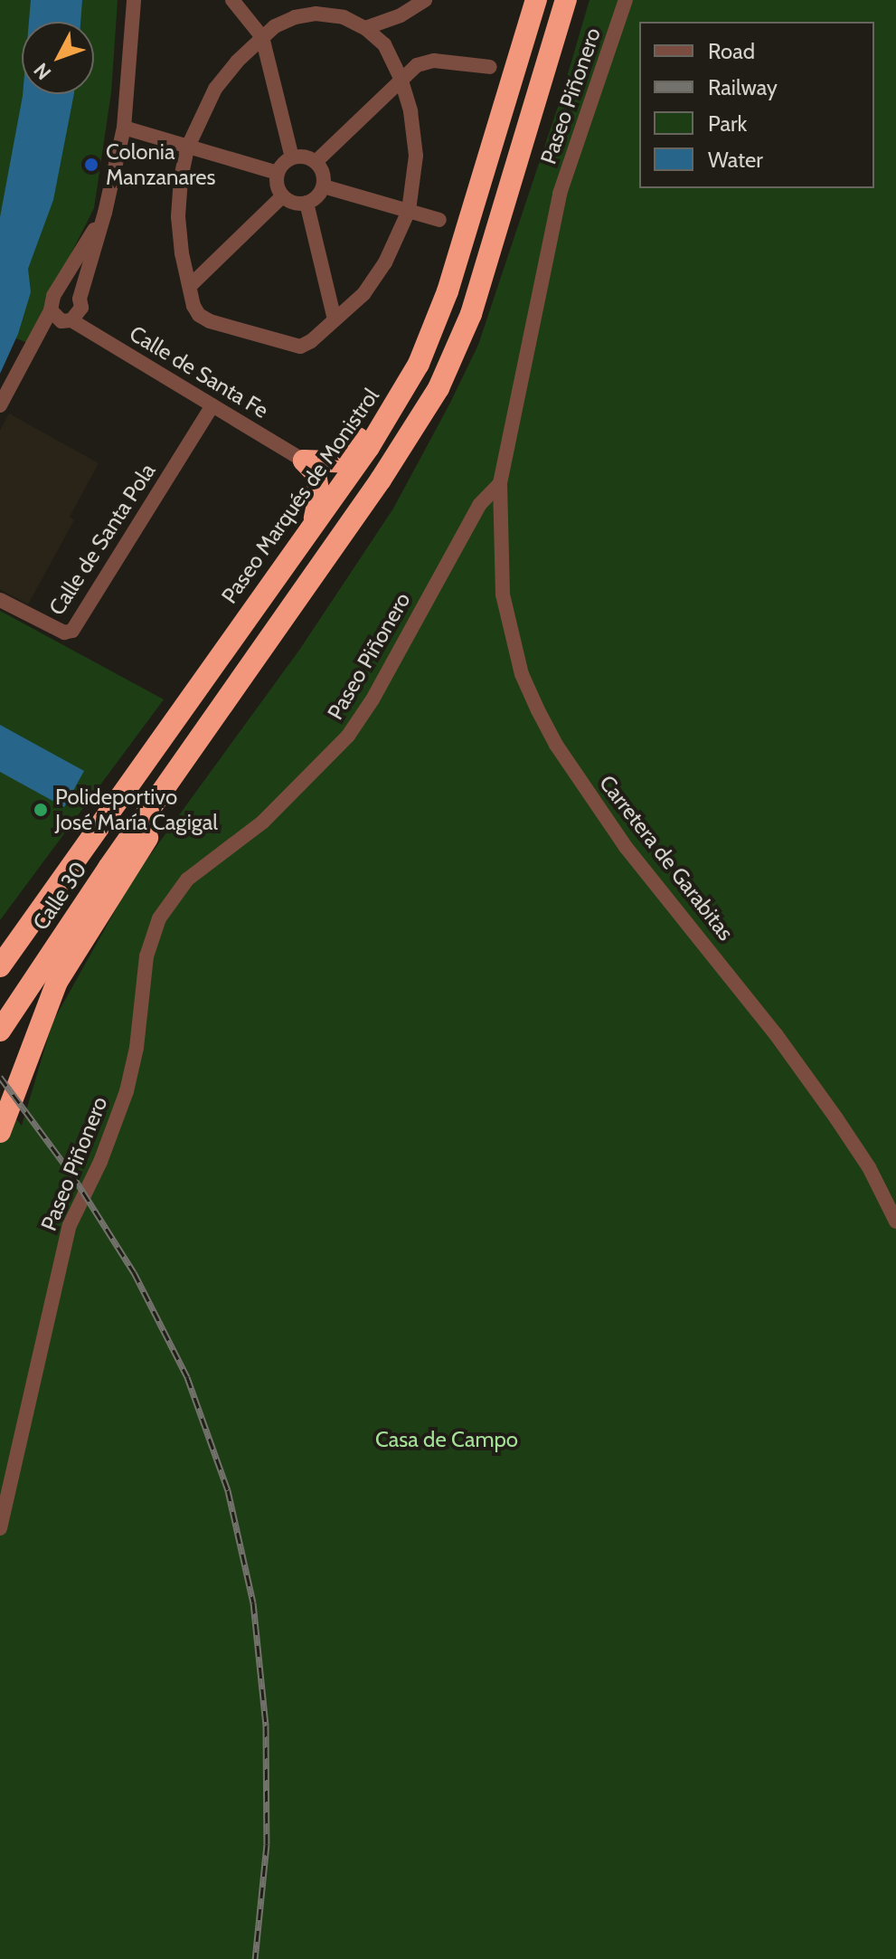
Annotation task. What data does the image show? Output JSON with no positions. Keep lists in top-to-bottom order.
{
  "streets": {
    "highway": ["Paseo Marqués de Monistrol", "Calle 30"],
    "street": [
      "Paseo Piñonero",
      "Calle de Santa Fe",
      "Calle de Santa Pola",
      "Carretera de Garabitas"
    ]
  },
  "crossings": [
    ["Paseo Piñonero", "Carretera de Garabitas"],
    ["Calle de Santa Fe", "Calle de Santa Pola"]
  ],
  "parks": ["Casa de Campo"],
  "places": ["Colonia Manzanares", "Polideportivo José María Cagigal"],
  "legend": [
    "Road",
    "Railway",
    "Park",
    "Water"
  ],
  "north": "bottom left"
}
